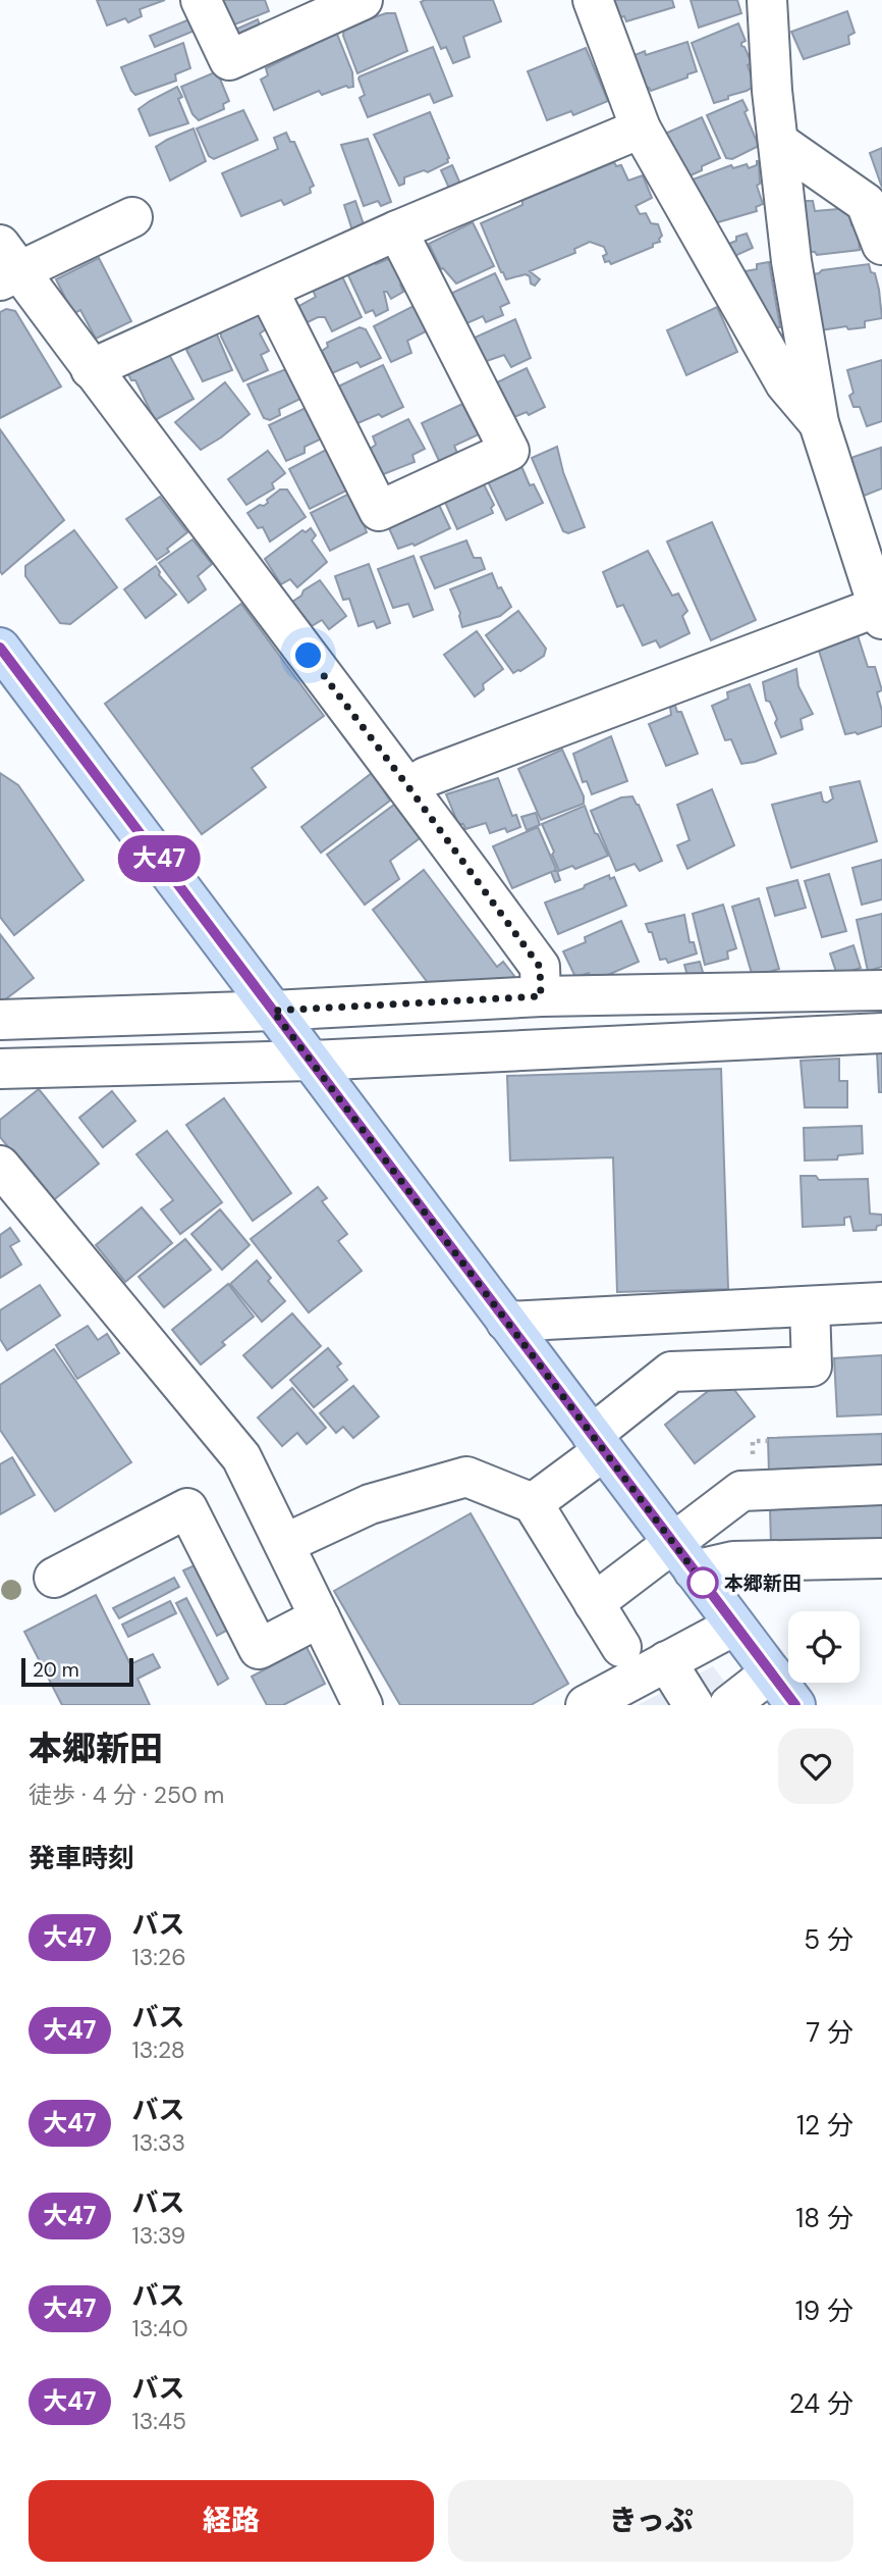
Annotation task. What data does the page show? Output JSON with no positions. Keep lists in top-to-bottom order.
{
  "places": ["本郷新田"],
  "lines": ["bus line 大47"],
  "scale_bar": "20 m",
  "page": {
    "on_map": "大47",
    "scale": "20 m",
    "heading": [
      ["本郷新田", "徒歩 · 4 分 · 250 m"],
      "発車時刻"
    ],
    "list": [
      {
        "mark": "大47",
        "name": "バス",
        "note": "13:26",
        "value": "5 分"
      },
      {
        "mark": "大47",
        "name": "バス",
        "note": "13:28",
        "value": "7 分"
      },
      {
        "mark": "大47",
        "name": "バス",
        "note": "13:33",
        "value": "12 分"
      },
      {
        "mark": "大47",
        "name": "バス",
        "note": "13:39",
        "value": "18 分"
      },
      {
        "mark": "大47",
        "name": "バス",
        "note": "13:40",
        "value": "19 分"
      },
      {
        "mark": "大47",
        "name": "バス",
        "note": "13:45",
        "value": "24 分"
      }
    ],
    "buttons": ["経路", "きっぷ"]
  }
}
